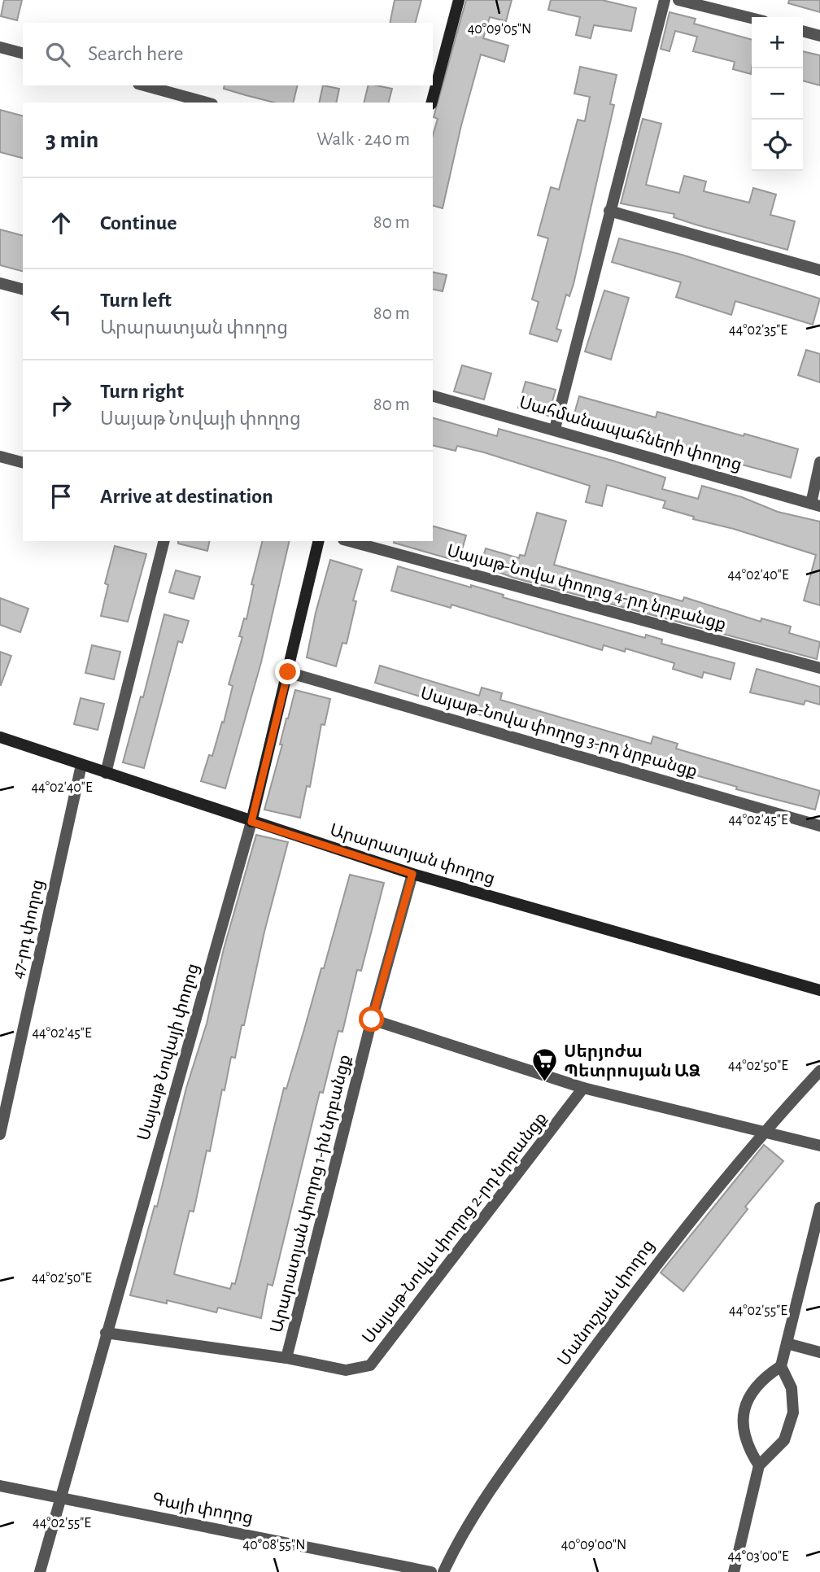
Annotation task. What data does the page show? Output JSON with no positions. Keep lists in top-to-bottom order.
{
  "streets": {
    "main road": ["Արարատյան փողոց", "Սայաթ Նովայի փողոց"],
    "street": [
      "Սահմանապահների փողոց",
      "Սայաթ-Նովա փողոց 4-րդ նրբանցք",
      "Սայաթ-Նովա փողոց 3-րդ նրբանցք",
      "47-րդ փողոց",
      "Արարատյան փողոց 1-ին նրբանցք",
      "Սայաթ-Նովա փողոց 2-րդ նրբանցք",
      "Մանուշյան փողոց",
      "Գայի փողոց"
    ]
  },
  "crossings": [
    ["Սայաթ-Նովա փողոց 3-րդ նրբանցք", "Սայաթ Նովայի փողոց"],
    ["Արարատյան փողոց", "47-րդ փողոց"],
    ["Արարատյան փողոց", "Սայաթ Նովայի փողոց"],
    ["Արարատյան փողոց", "Արարատյան փողոց 1-ին նրբանցք"],
    ["Սայաթ Նովայի փողոց", "Սայաթ-Նովա փողոց 2-րդ նրբանցք"],
    ["Սայաթ Նովայի փողոց", "Գայի փողոց"],
    ["Արարատյան փողոց 1-ին նրբանցք", "Սայաթ-Նովա փողոց 2-րդ նրբանցք"]
  ],
  "places": {
    "supermarket": ["Սերյոժա Պետրոսյան ԱՁ"]
  },
  "page": {
    "map_buttons": ["+", "−"],
    "search": "Search here",
    "heading": ["3 min", "Walk · 240 m"],
    "list": [
      ["Continue", "80 m"],
      ["Turn left", "Արարատյան փողոց", "80 m"],
      ["Turn right", "Սայաթ Նովայի փողոց", "80 m"],
      "Arrive at destination"
    ]
  },
  "coordinates": [
    "40°09'05\"N",
    "44°02'35\"E",
    "44°02'40\"E",
    "44°02'45\"E",
    "44°02'50\"E",
    "44°02'55\"E",
    "40°08'55\"N",
    "40°09'00\"N",
    "44°03'00\"E"
  ]
}
